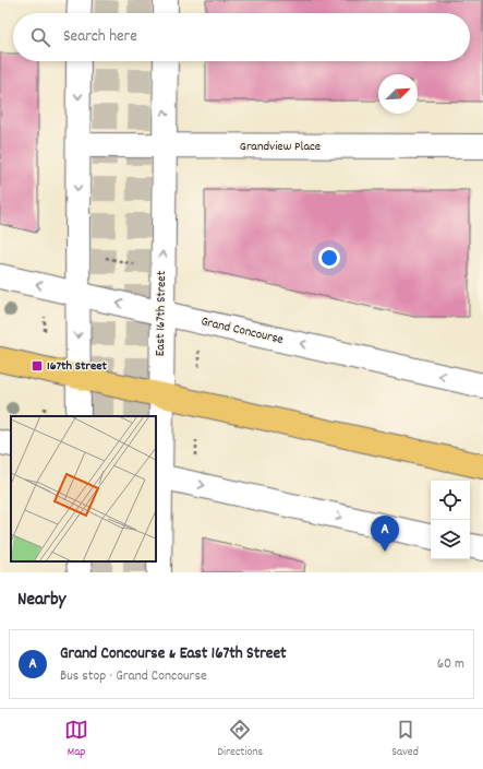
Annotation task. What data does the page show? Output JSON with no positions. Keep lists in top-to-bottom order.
{
  "streets": {
    "street": ["Grandview Place", "East 167th Street", "Grand Concourse"]
  },
  "crossings": [
    ["Grandview Place", "East 167th Street"],
    ["East 167th Street", "Grand Concourse"]
  ],
  "places": {
    "transit": ["167th Street"]
  },
  "north": "top right",
  "page": {
    "search": "Search here",
    "pins": "A",
    "heading": "Nearby",
    "list": [
      {
        "mark": "A",
        "name": "Grand Concourse & East 167th Street",
        "note": "Bus stop · Grand Concourse",
        "value": "60 m"
      }
    ],
    "nav": ["Map", "Directions", "Saved"]
  }
}
